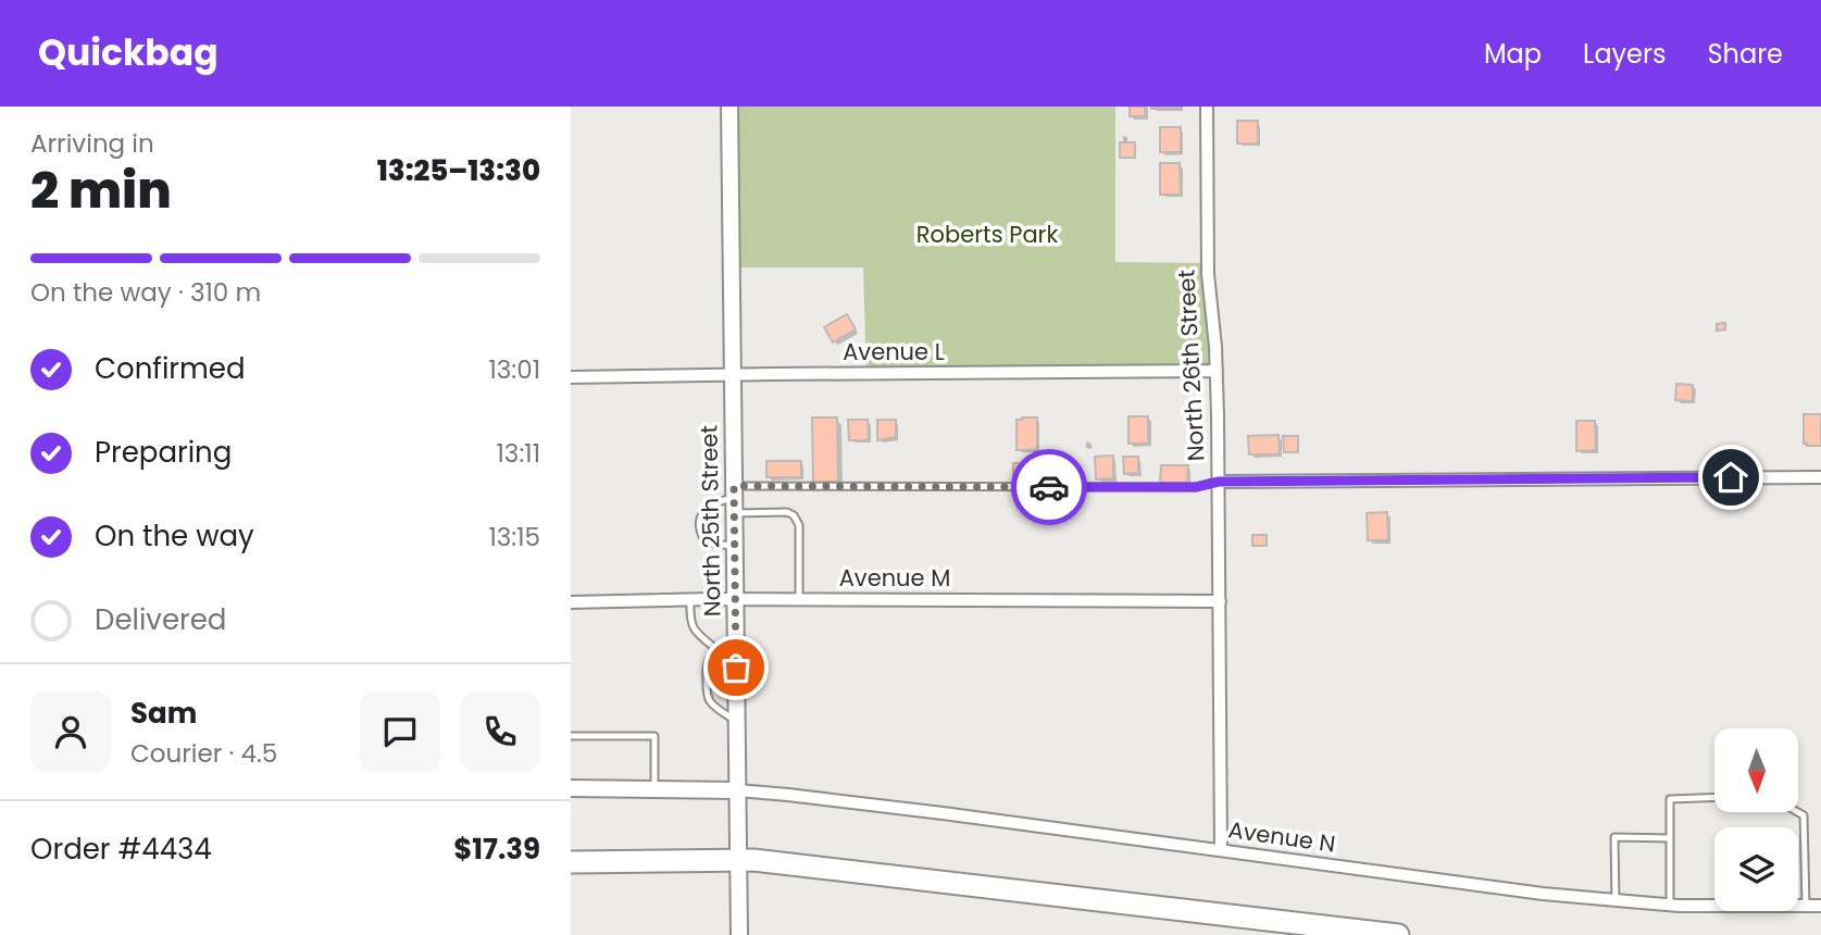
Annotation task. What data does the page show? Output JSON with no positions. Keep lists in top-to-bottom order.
{
  "streets": {
    "street": [
      "Avenue L",
      "North 26th Street",
      "North 25th Street",
      "Avenue M",
      "Avenue N"
    ]
  },
  "crossings": [
    ["Avenue L", "North 26th Street"],
    ["Avenue L", "North 25th Street"],
    ["North 26th Street", "Avenue M"],
    ["North 26th Street", "Avenue N"],
    ["North 25th Street", "Avenue M"],
    ["North 25th Street", "Avenue N"]
  ],
  "parks": ["Roberts Park"],
  "north": "bottom",
  "page": {
    "header": "Quickbag",
    "nav": ["Map", "Layers", "Share"],
    "heading": ["2 min", "Arriving in", "13:25–13:30"],
    "panel": [
      "Sam",
      "Courier · 4.5",
      "Order #4434",
      "$17.39"
    ],
    "bar": "On the way · 310 m",
    "list": [
      ["Confirmed", "13:01"],
      ["Preparing", "13:11"],
      ["On the way", "13:15"],
      "Delivered"
    ]
  }
}
